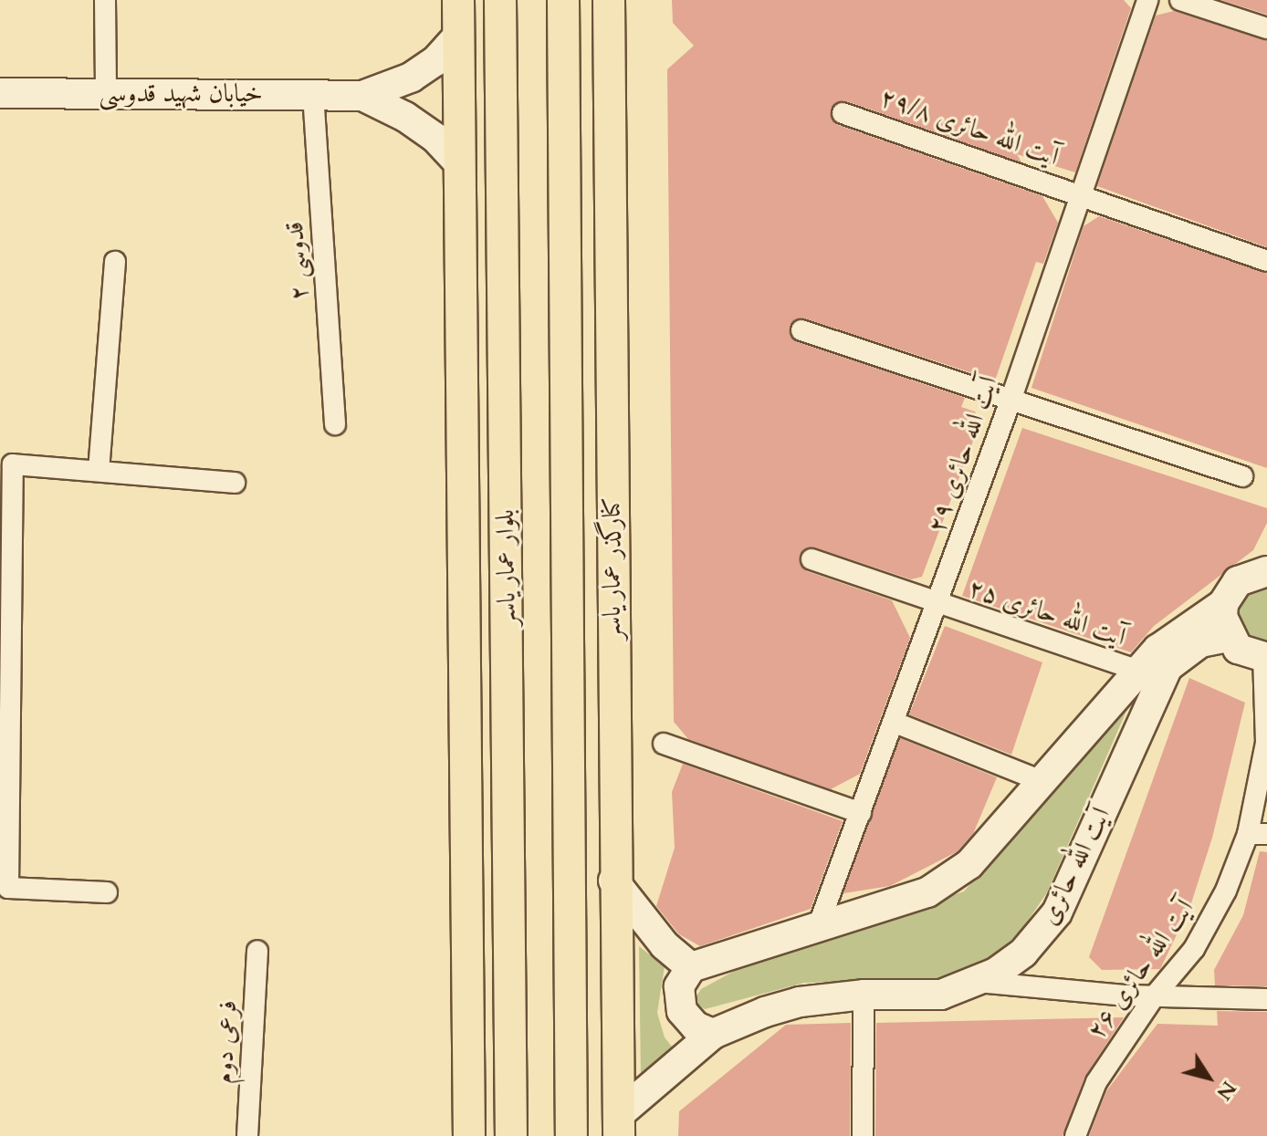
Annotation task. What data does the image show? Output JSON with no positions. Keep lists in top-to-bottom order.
{
  "streets": {
    "main road": [
      "خیابان شهید قدوسی",
      "بلوار عمار یاسر",
      "کنارگذر عمار یاسر",
      "آیت الله حائری"
    ],
    "street": [
      "آیت الله حائری ۲۹/۸",
      "قدوسی ۲",
      "آیت الله حائری ۲۹",
      "آیت الله حائری ۲۵",
      "آیت الله حائری ۲۶",
      "فرعی دوم"
    ]
  },
  "crossings": [
    ["خیابان شهید قدوسی", "قدوسی ۲"],
    ["آیت الله حائری ۲۹/۸", "آیت الله حائری ۲۹"],
    ["آیت الله حائری ۲۹", "آیت الله حائری ۲۵"],
    ["کنارگذر عمار یاسر", "آیت الله حائری"]
  ],
  "north": "bottom right"
}
